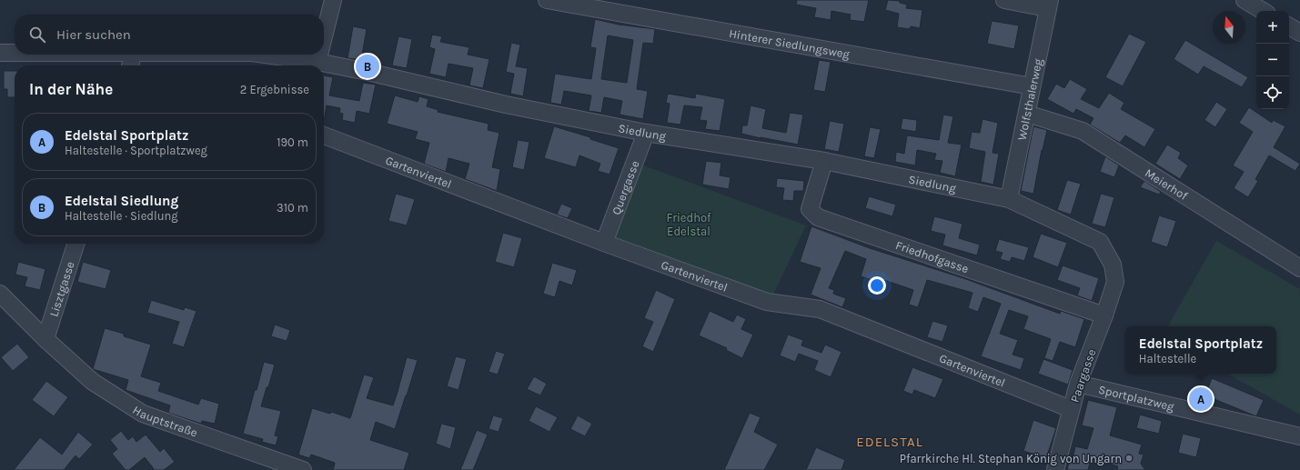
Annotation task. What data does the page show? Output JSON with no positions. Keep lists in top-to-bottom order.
{
  "streets": {
    "street": [
      "Hinterer Siedlungsweg",
      "Wolfsthalerweg",
      "Siedlung",
      "Gartenviertel",
      "Meierhof",
      "Quergasse",
      "Friedhofgasse",
      "Lisztgasse",
      "Paargasse",
      "Sportplatzweg",
      "Hauptstraße"
    ]
  },
  "crossings": [
    ["Hinterer Siedlungsweg", "Wolfsthalerweg"],
    ["Wolfsthalerweg", "Siedlung"],
    ["Wolfsthalerweg", "Meierhof"],
    ["Siedlung", "Quergasse"],
    ["Siedlung", "Friedhofgasse"],
    ["Siedlung", "Paargasse"],
    ["Gartenviertel", "Quergasse"],
    ["Gartenviertel", "Paargasse"],
    ["Friedhofgasse", "Paargasse"],
    ["Lisztgasse", "Hauptstraße"],
    ["Paargasse", "Sportplatzweg"]
  ],
  "districts": ["EDELSTAL"],
  "parks": ["Friedhof Edelstal"],
  "places": ["Pfarrkirche Hl. Stephan König von Ungarn"],
  "north": "top",
  "page": {
    "map_buttons": ["+", "−"],
    "search": "Hier suchen",
    "pins": ["B", "A"],
    "heading": ["In der Nähe", "2 Ergebnisse"],
    "list": [
      {
        "mark": "A",
        "name": "Edelstal Sportplatz",
        "note": "Haltestelle · Sportplatzweg",
        "value": "190 m"
      },
      {
        "mark": "B",
        "name": "Edelstal Siedlung",
        "note": "Haltestelle · Siedlung",
        "value": "310 m"
      }
    ],
    "popup": ["Edelstal Sportplatz", "Haltestelle"]
  }
}
